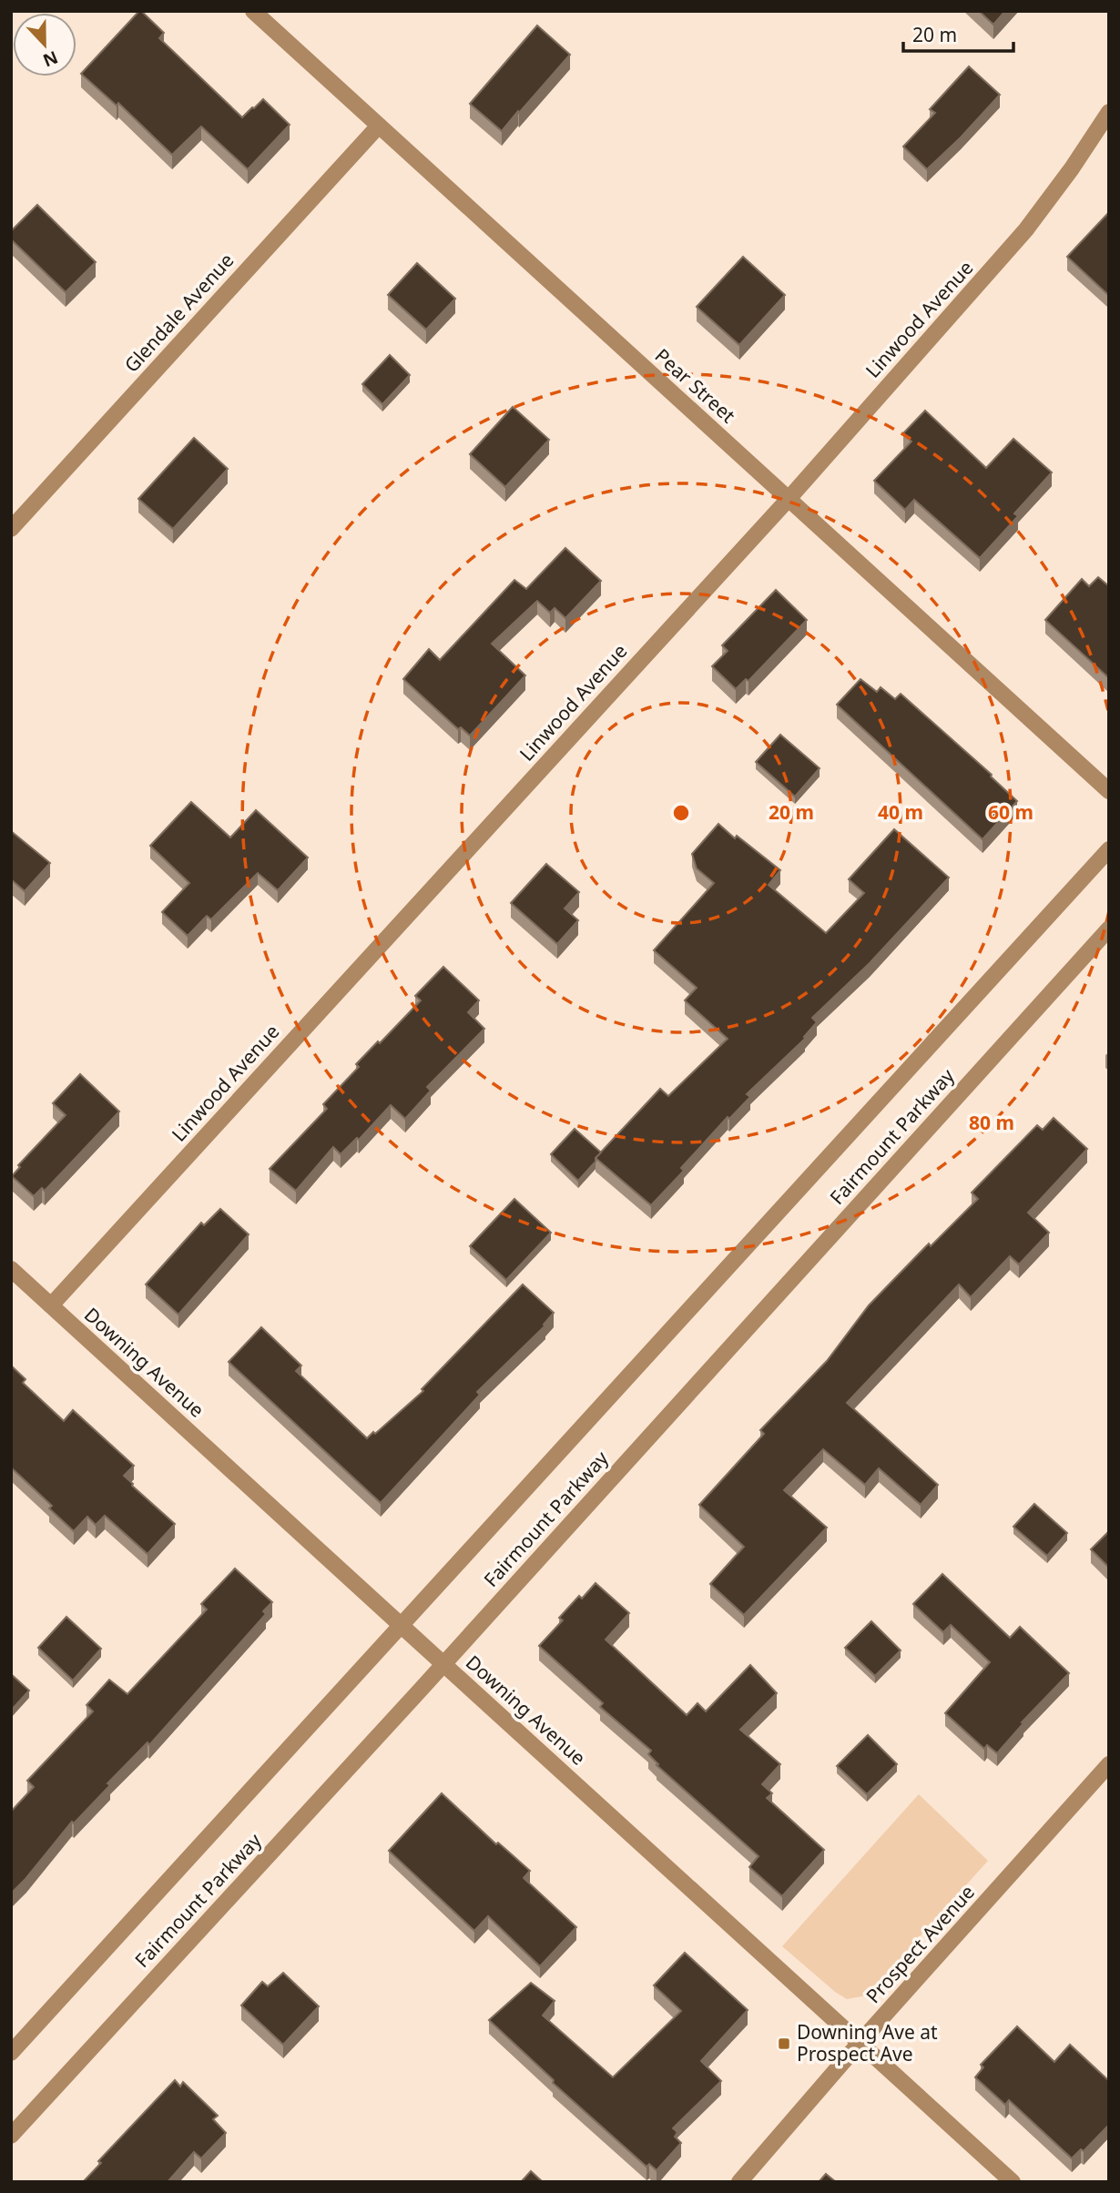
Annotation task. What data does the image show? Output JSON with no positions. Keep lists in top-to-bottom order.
{
  "streets": {
    "street": [
      "Glendale Avenue",
      "Linwood Avenue",
      "Pear Street",
      "Fairmount Parkway",
      "Downing Avenue",
      "Prospect Avenue"
    ]
  },
  "crossings": [
    ["Glendale Avenue", "Pear Street"],
    ["Linwood Avenue", "Pear Street"],
    ["Linwood Avenue", "Downing Avenue"],
    ["Fairmount Parkway", "Downing Avenue"],
    ["Downing Avenue", "Prospect Avenue"]
  ],
  "places": {
    "transit": ["Downing Ave at Prospect Ave"]
  },
  "scale_bar": "20 m",
  "north": "bottom",
  "rings": [
    "20 m",
    "40 m",
    "60 m",
    "80 m"
  ]
}
